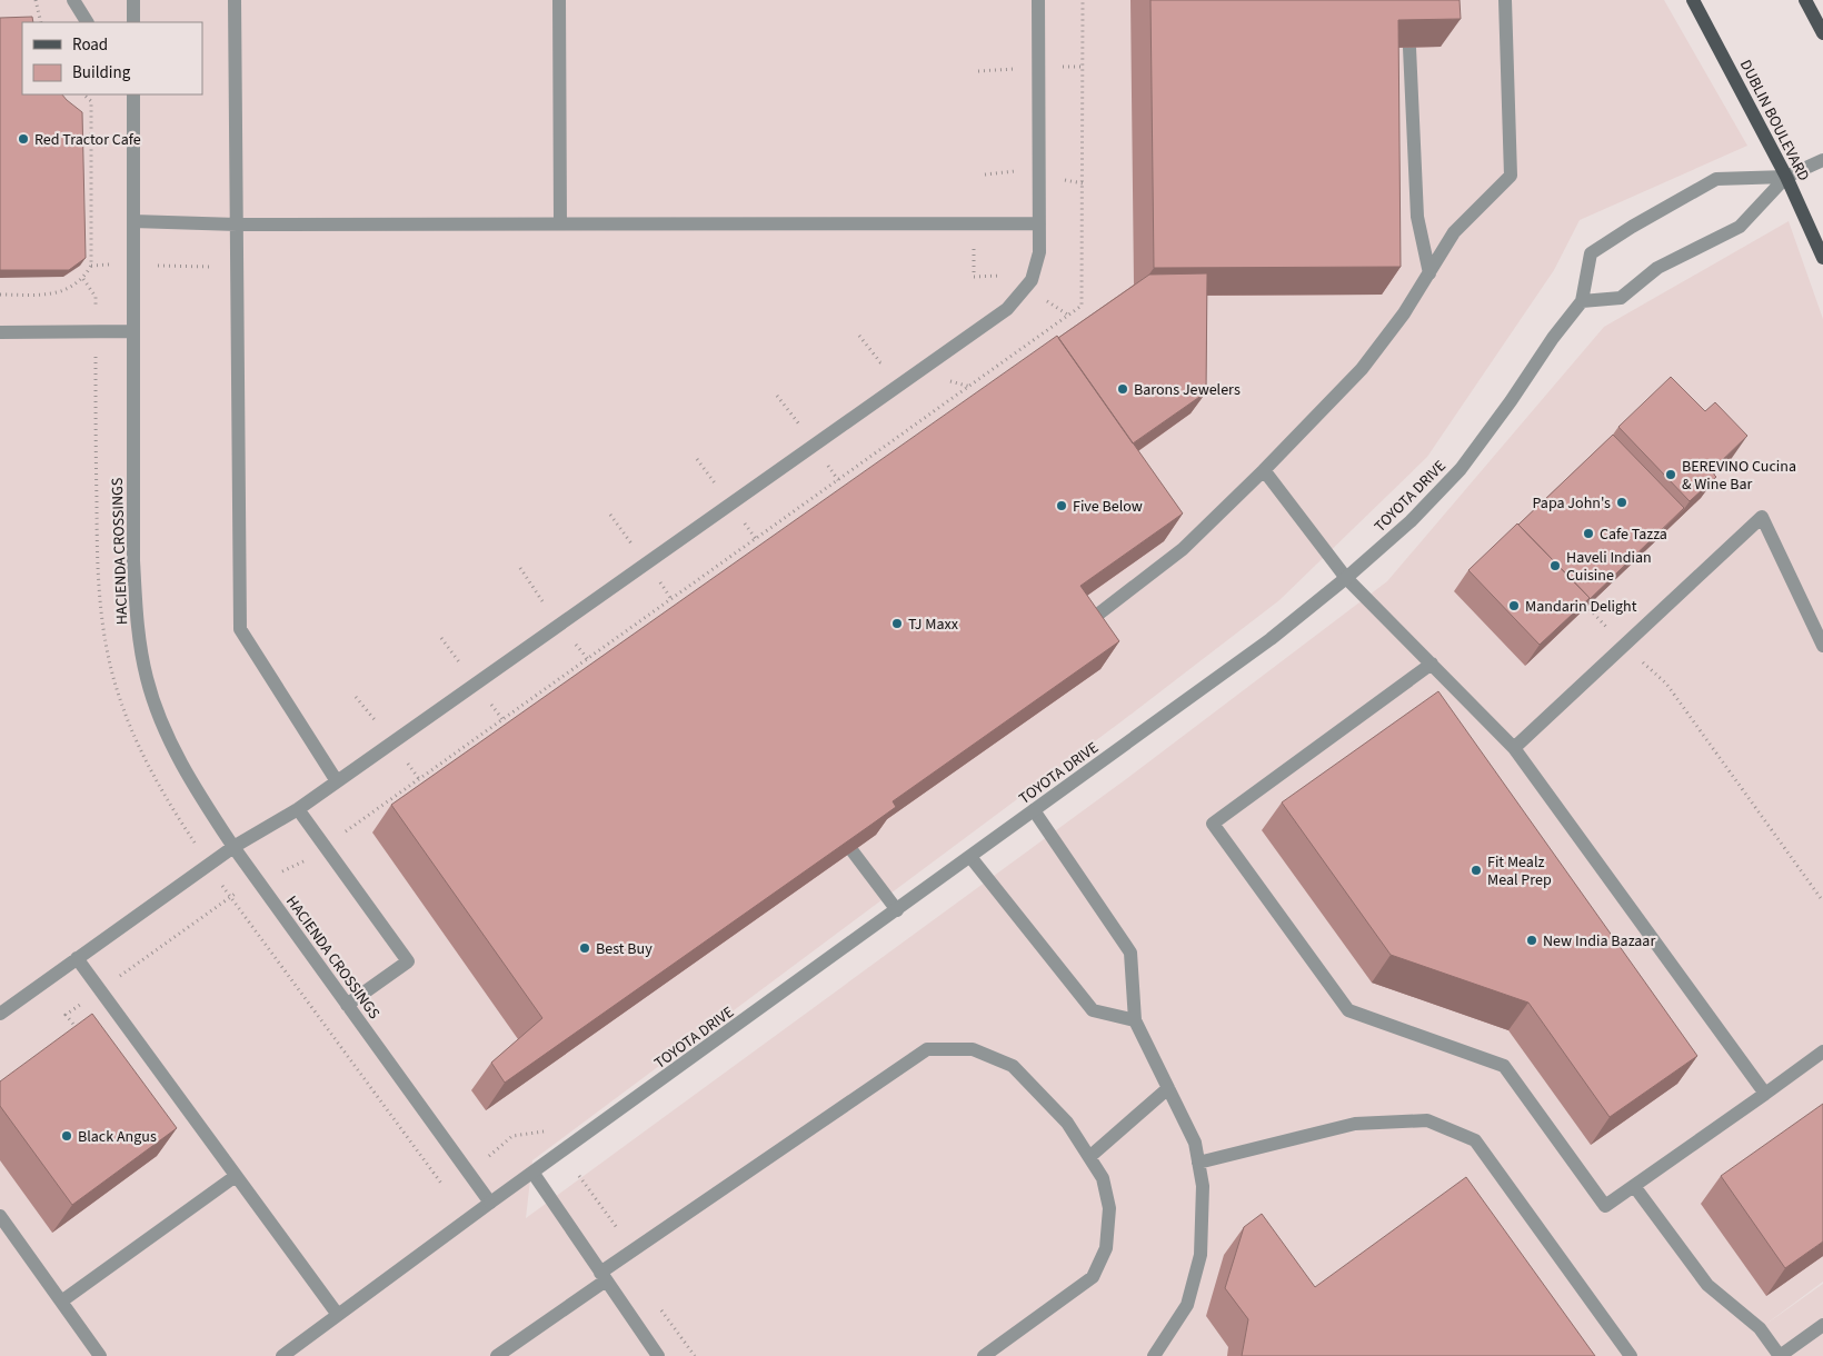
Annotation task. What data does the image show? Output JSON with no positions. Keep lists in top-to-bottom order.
{
  "streets": {
    "main road": ["DUBLIN BOULEVARD"],
    "street": ["TOYOTA DRIVE", "HACIENDA CROSSINGS"]
  },
  "crossings": [
    ["DUBLIN BOULEVARD", "TOYOTA DRIVE"],
    ["TOYOTA DRIVE", "HACIENDA CROSSINGS"]
  ],
  "places": [
    "Red Tractor Cafe",
    "Barons Jewelers",
    "BEREVINO Cucina & Wine Bar",
    "Papa John's",
    "Five Below",
    "Cafe Tazza",
    "Haveli Indian Cuisine",
    "Mandarin Delight",
    "TJ Maxx",
    "Fit Mealz Meal Prep",
    "New India Bazaar",
    "Best Buy",
    "Black Angus"
  ],
  "legend": ["Road", "Building"]
}
